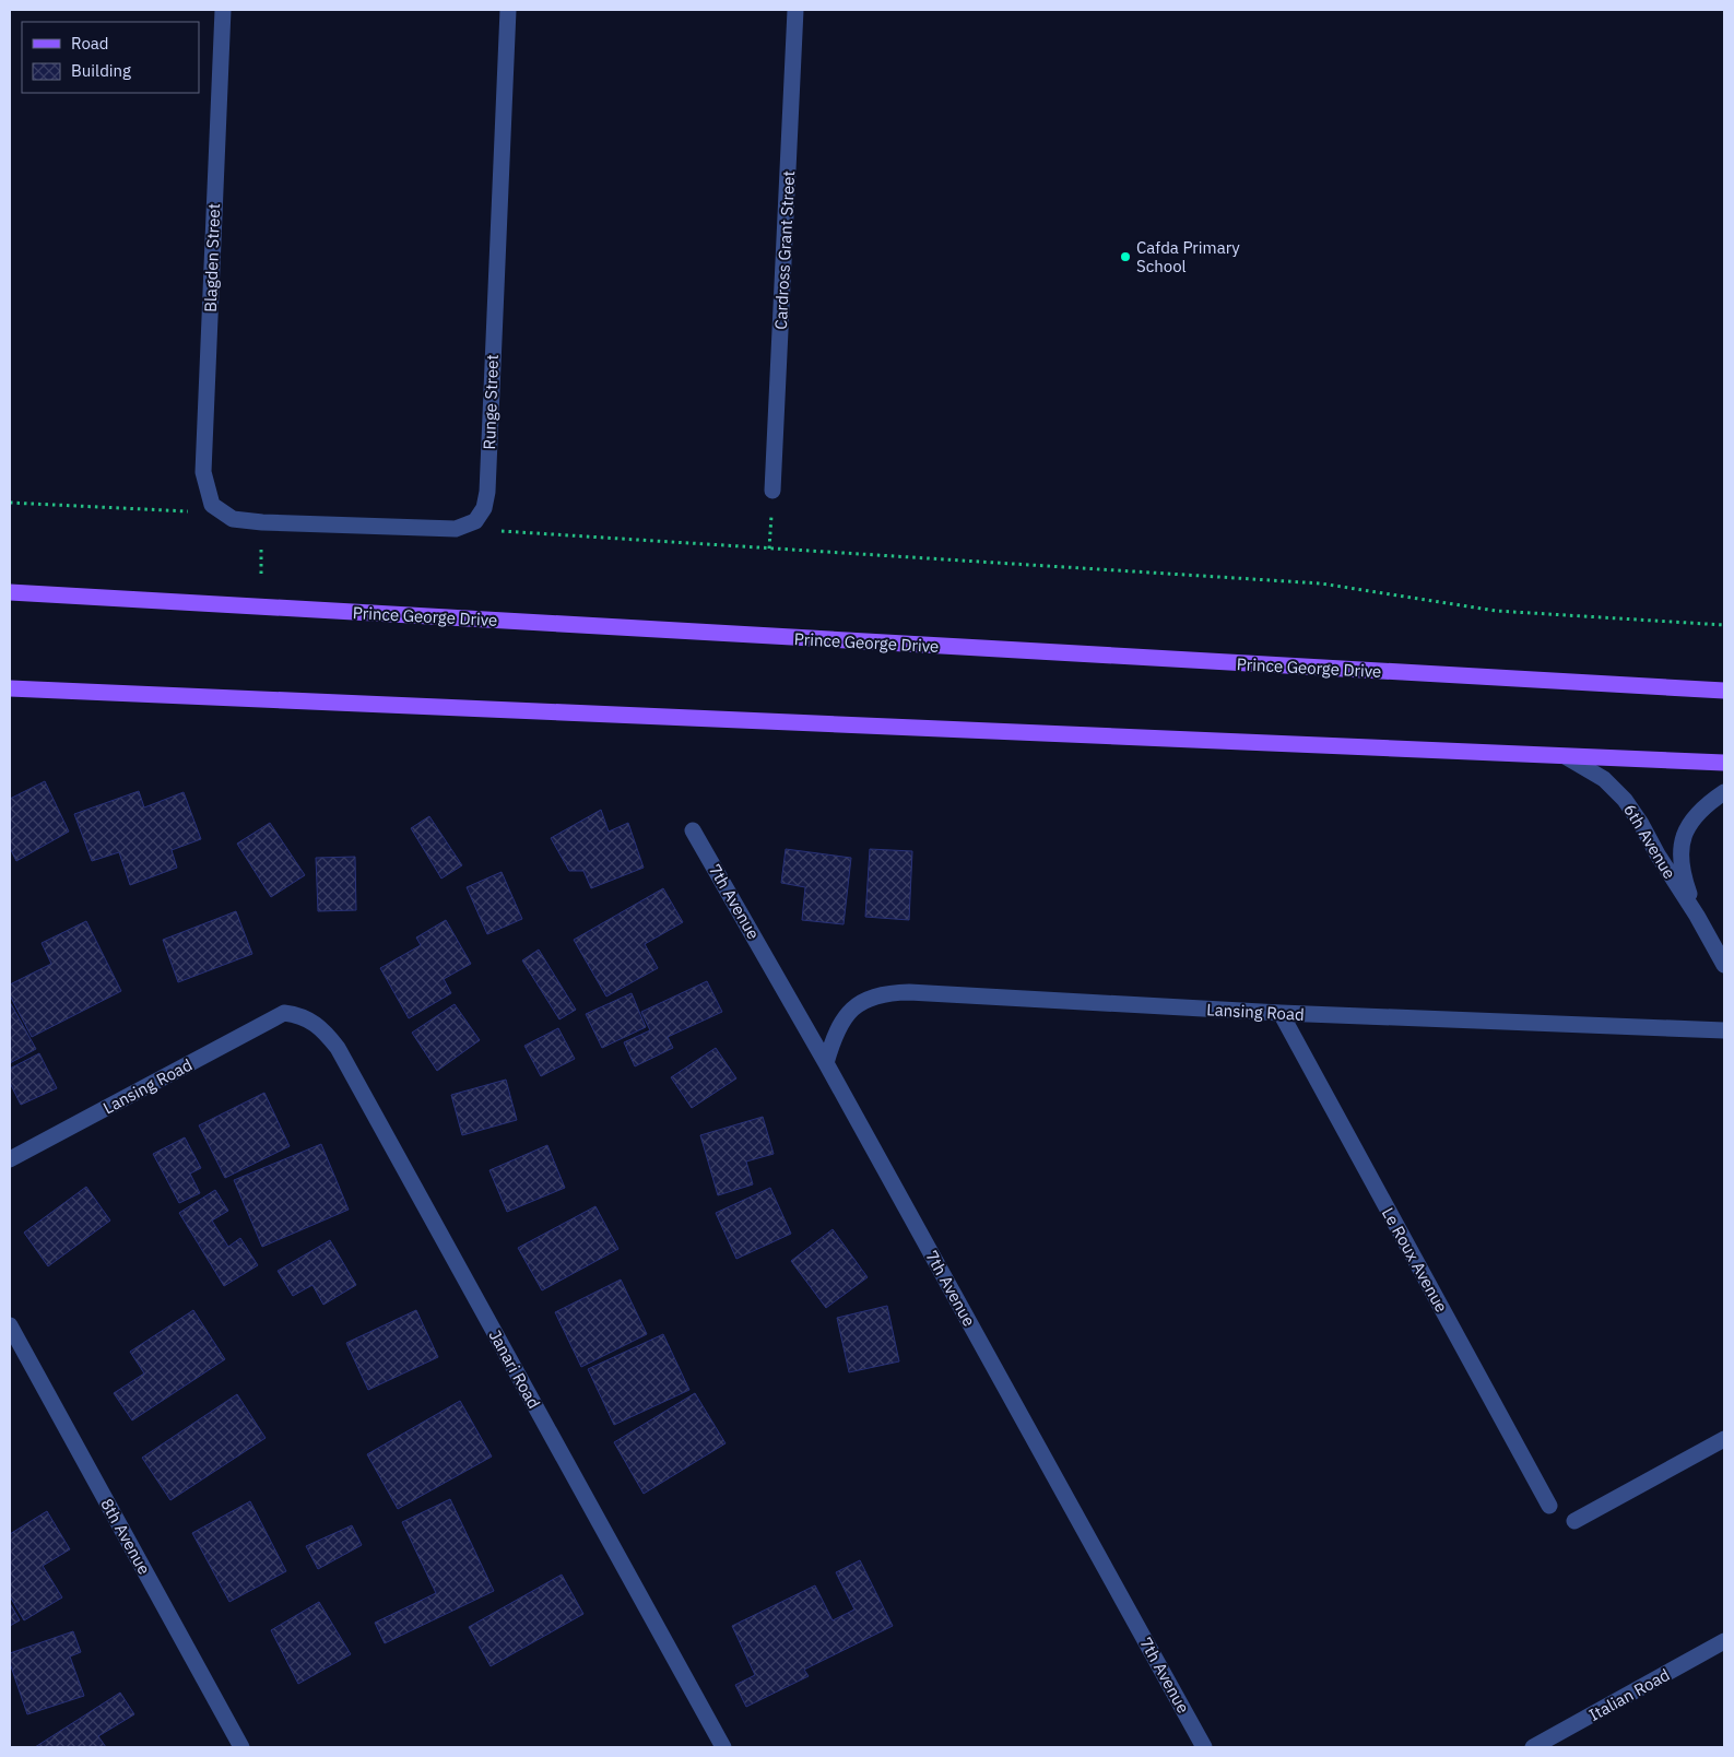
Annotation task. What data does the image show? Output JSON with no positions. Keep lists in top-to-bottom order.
{
  "streets": {
    "main road": ["Prince George Drive"],
    "street": [
      "Cardross Grant Street",
      "Blagden Street",
      "Runge Street",
      "6th Avenue",
      "7th Avenue",
      "Lansing Road",
      "Le Roux Avenue",
      "Janari Road",
      "8th Avenue",
      "Italian Road"
    ]
  },
  "crossings": [
    ["Blagden Street", "Runge Street"],
    ["7th Avenue", "Lansing Road"],
    ["Lansing Road", "Le Roux Avenue"],
    ["Lansing Road", "Janari Road"]
  ],
  "places": ["Cafda Primary School"],
  "legend": ["Road", "Building"]
}
